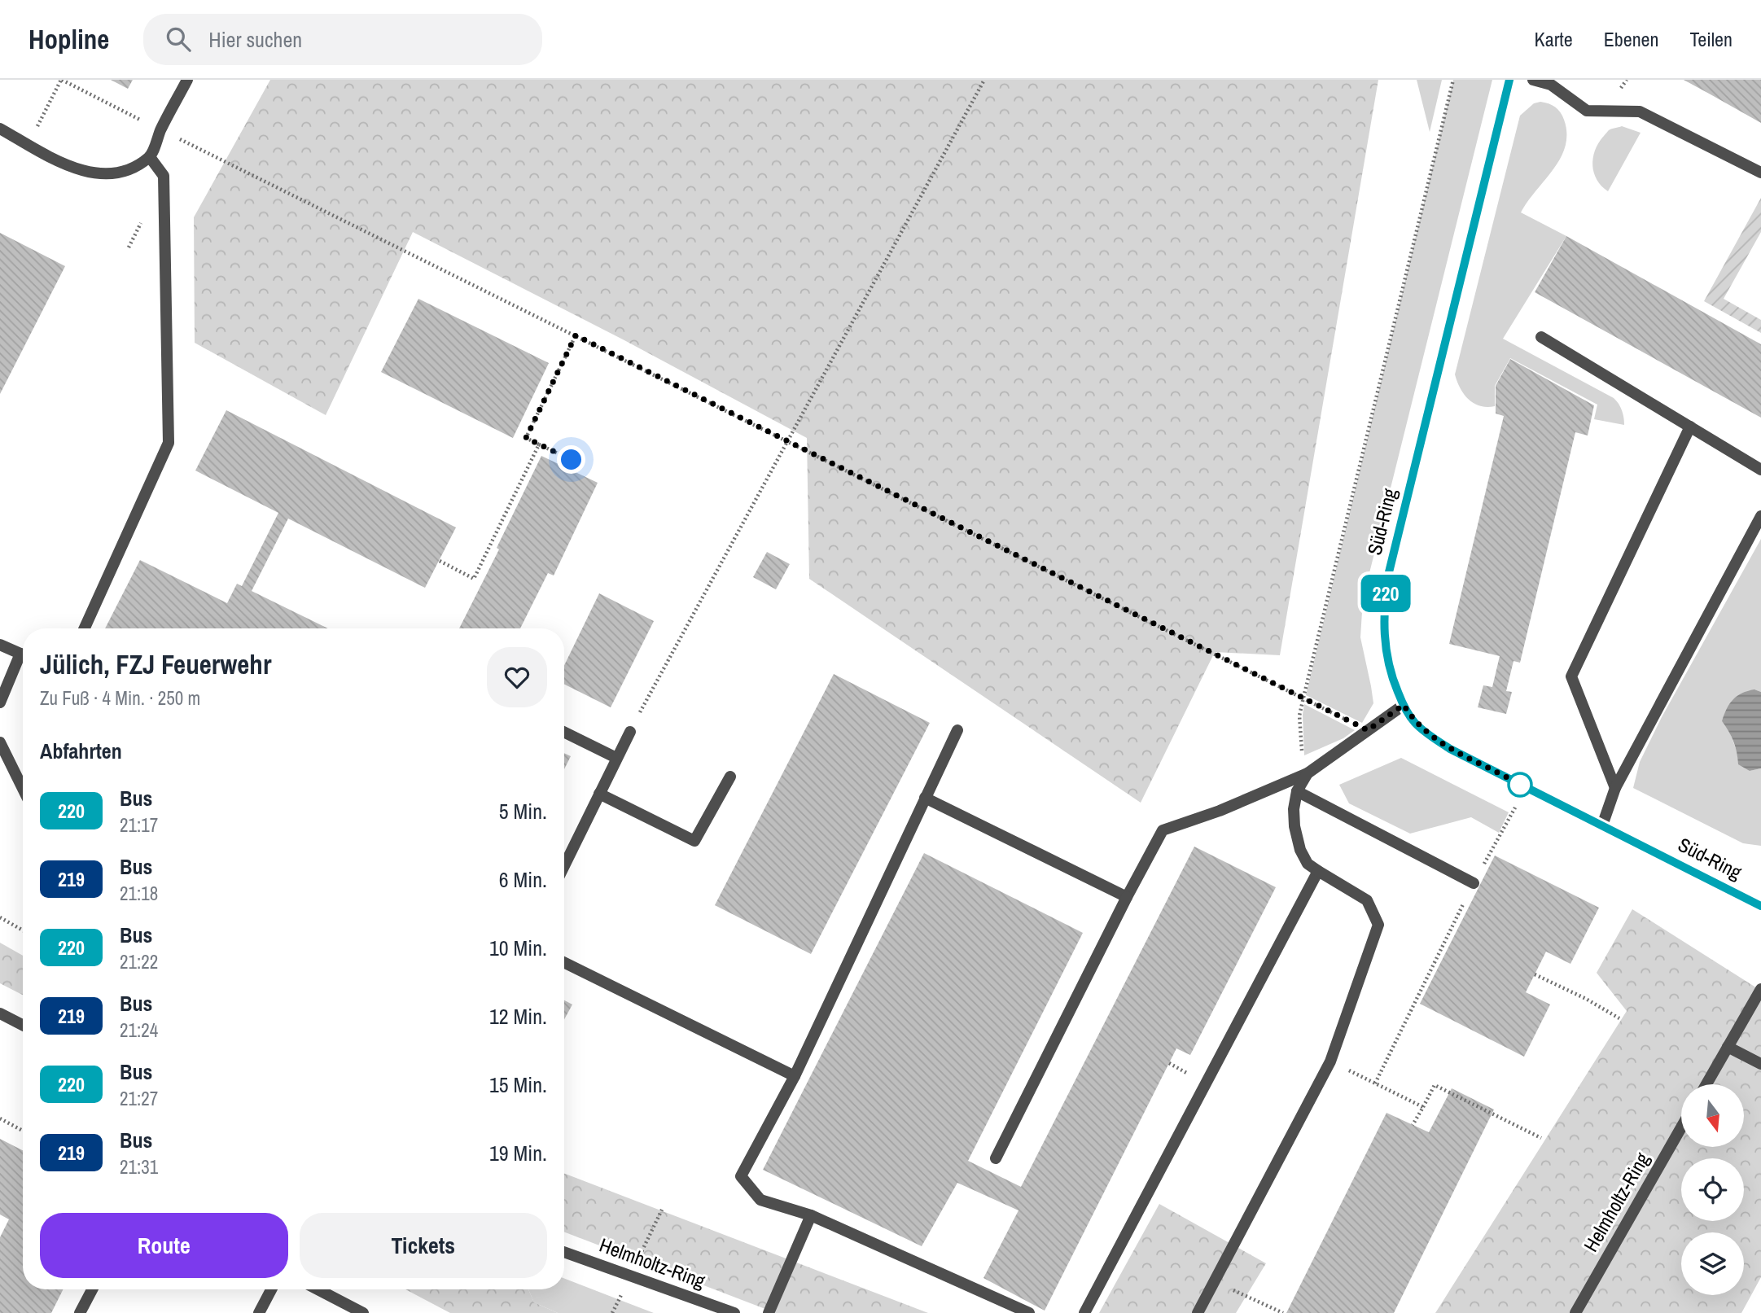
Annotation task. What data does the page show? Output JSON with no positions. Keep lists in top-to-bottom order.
{
  "streets": {
    "street": ["Süd-Ring", "Helmholtz-Ring"]
  },
  "lines": ["bus line 220"],
  "north": "bottom",
  "page": {
    "header": "Hopline",
    "search": "Hier suchen",
    "nav": ["Karte", "Ebenen", "Teilen"],
    "on_map": "220",
    "heading": [
      ["Jülich, FZJ Feuerwehr", "Zu Fuß · 4 Min. · 250 m"],
      "Abfahrten"
    ],
    "list": [
      {
        "mark": "220",
        "name": "Bus",
        "note": "21:17",
        "value": "5 Min."
      },
      {
        "mark": "219",
        "name": "Bus",
        "note": "21:18",
        "value": "6 Min."
      },
      {
        "mark": "220",
        "name": "Bus",
        "note": "21:22",
        "value": "10 Min."
      },
      {
        "mark": "219",
        "name": "Bus",
        "note": "21:24",
        "value": "12 Min."
      },
      {
        "mark": "220",
        "name": "Bus",
        "note": "21:27",
        "value": "15 Min."
      },
      {
        "mark": "219",
        "name": "Bus",
        "note": "21:31",
        "value": "19 Min."
      }
    ],
    "buttons": ["Route", "Tickets"]
  }
}
